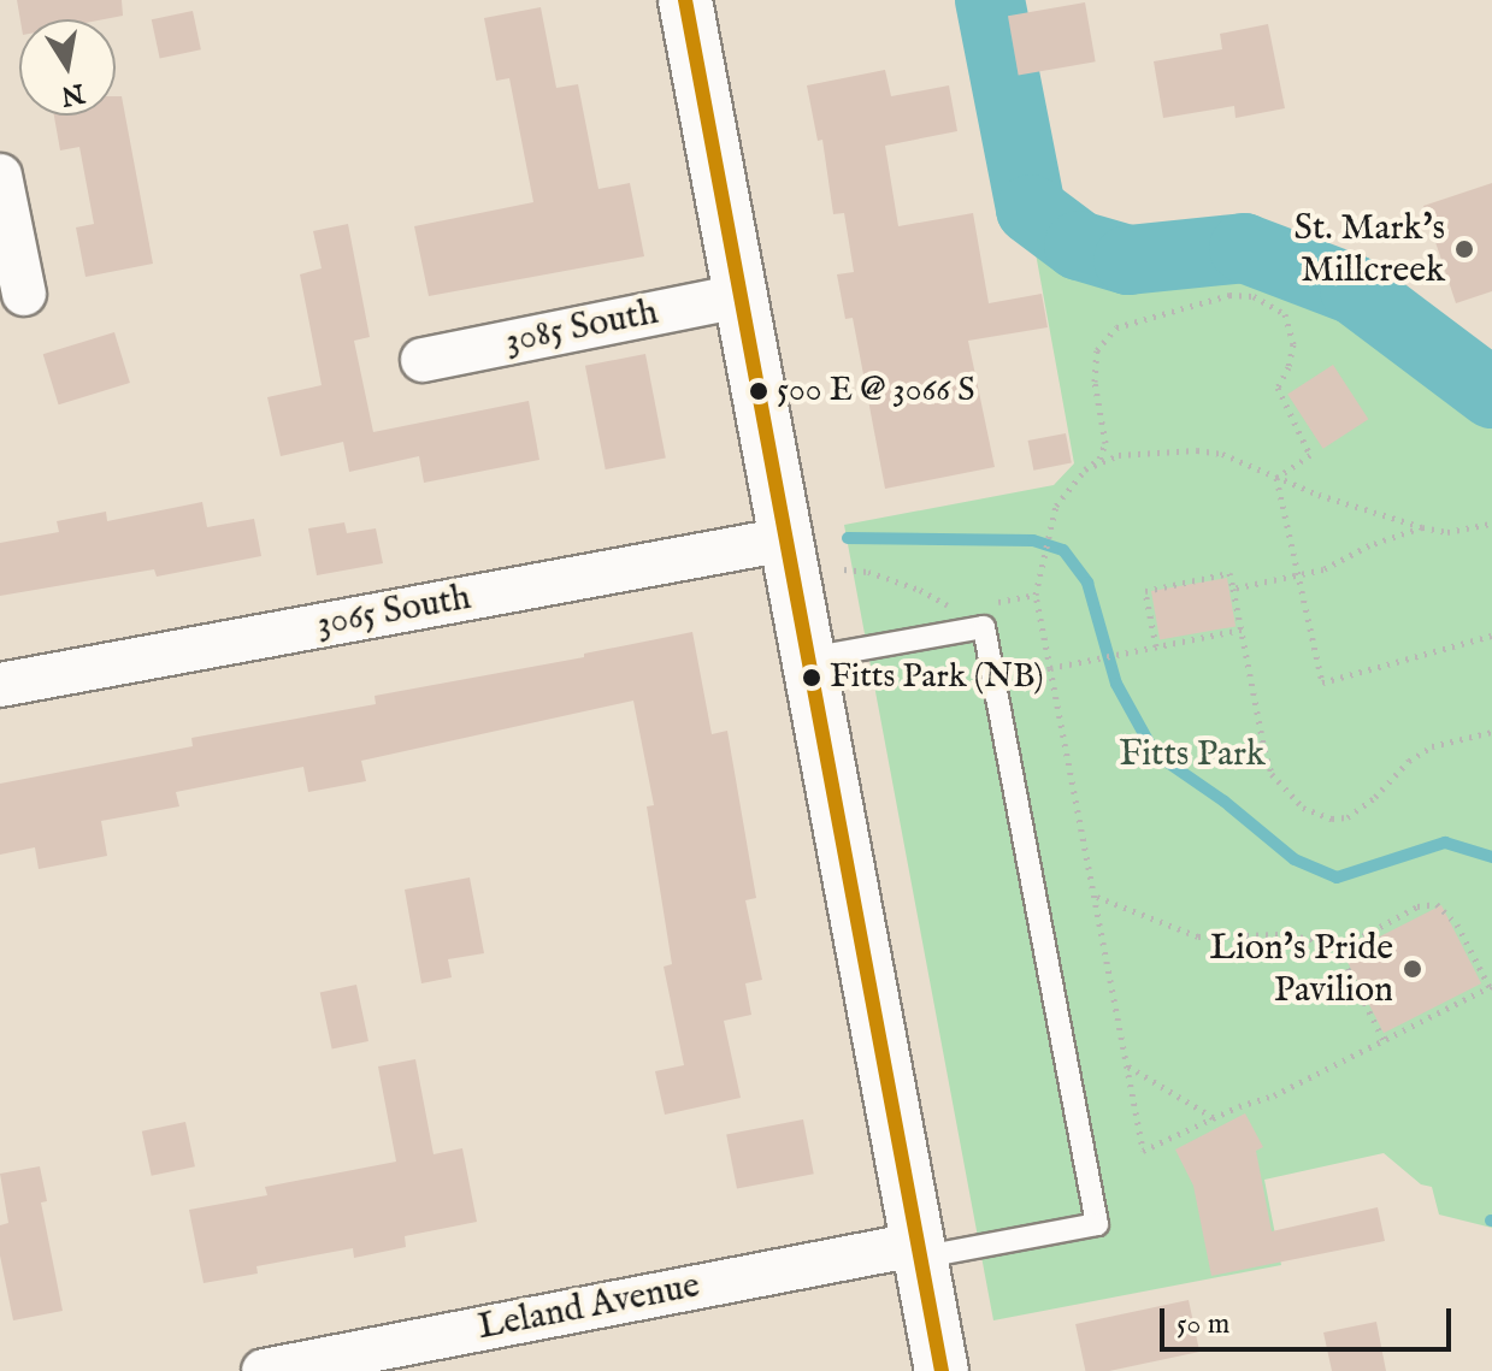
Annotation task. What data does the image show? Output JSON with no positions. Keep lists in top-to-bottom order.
{
  "streets": {
    "street": ["3085 South", "3065 South", "Leland Avenue"]
  },
  "parks": ["Fitts Park"],
  "places": [
    "St. Mark's Millcreek",
    "500 E @ 3066 S",
    "Fitts Park (NB)",
    "Lion's Pride Pavilion"
  ],
  "scale_bar": "50 m",
  "north": "bottom"
}
